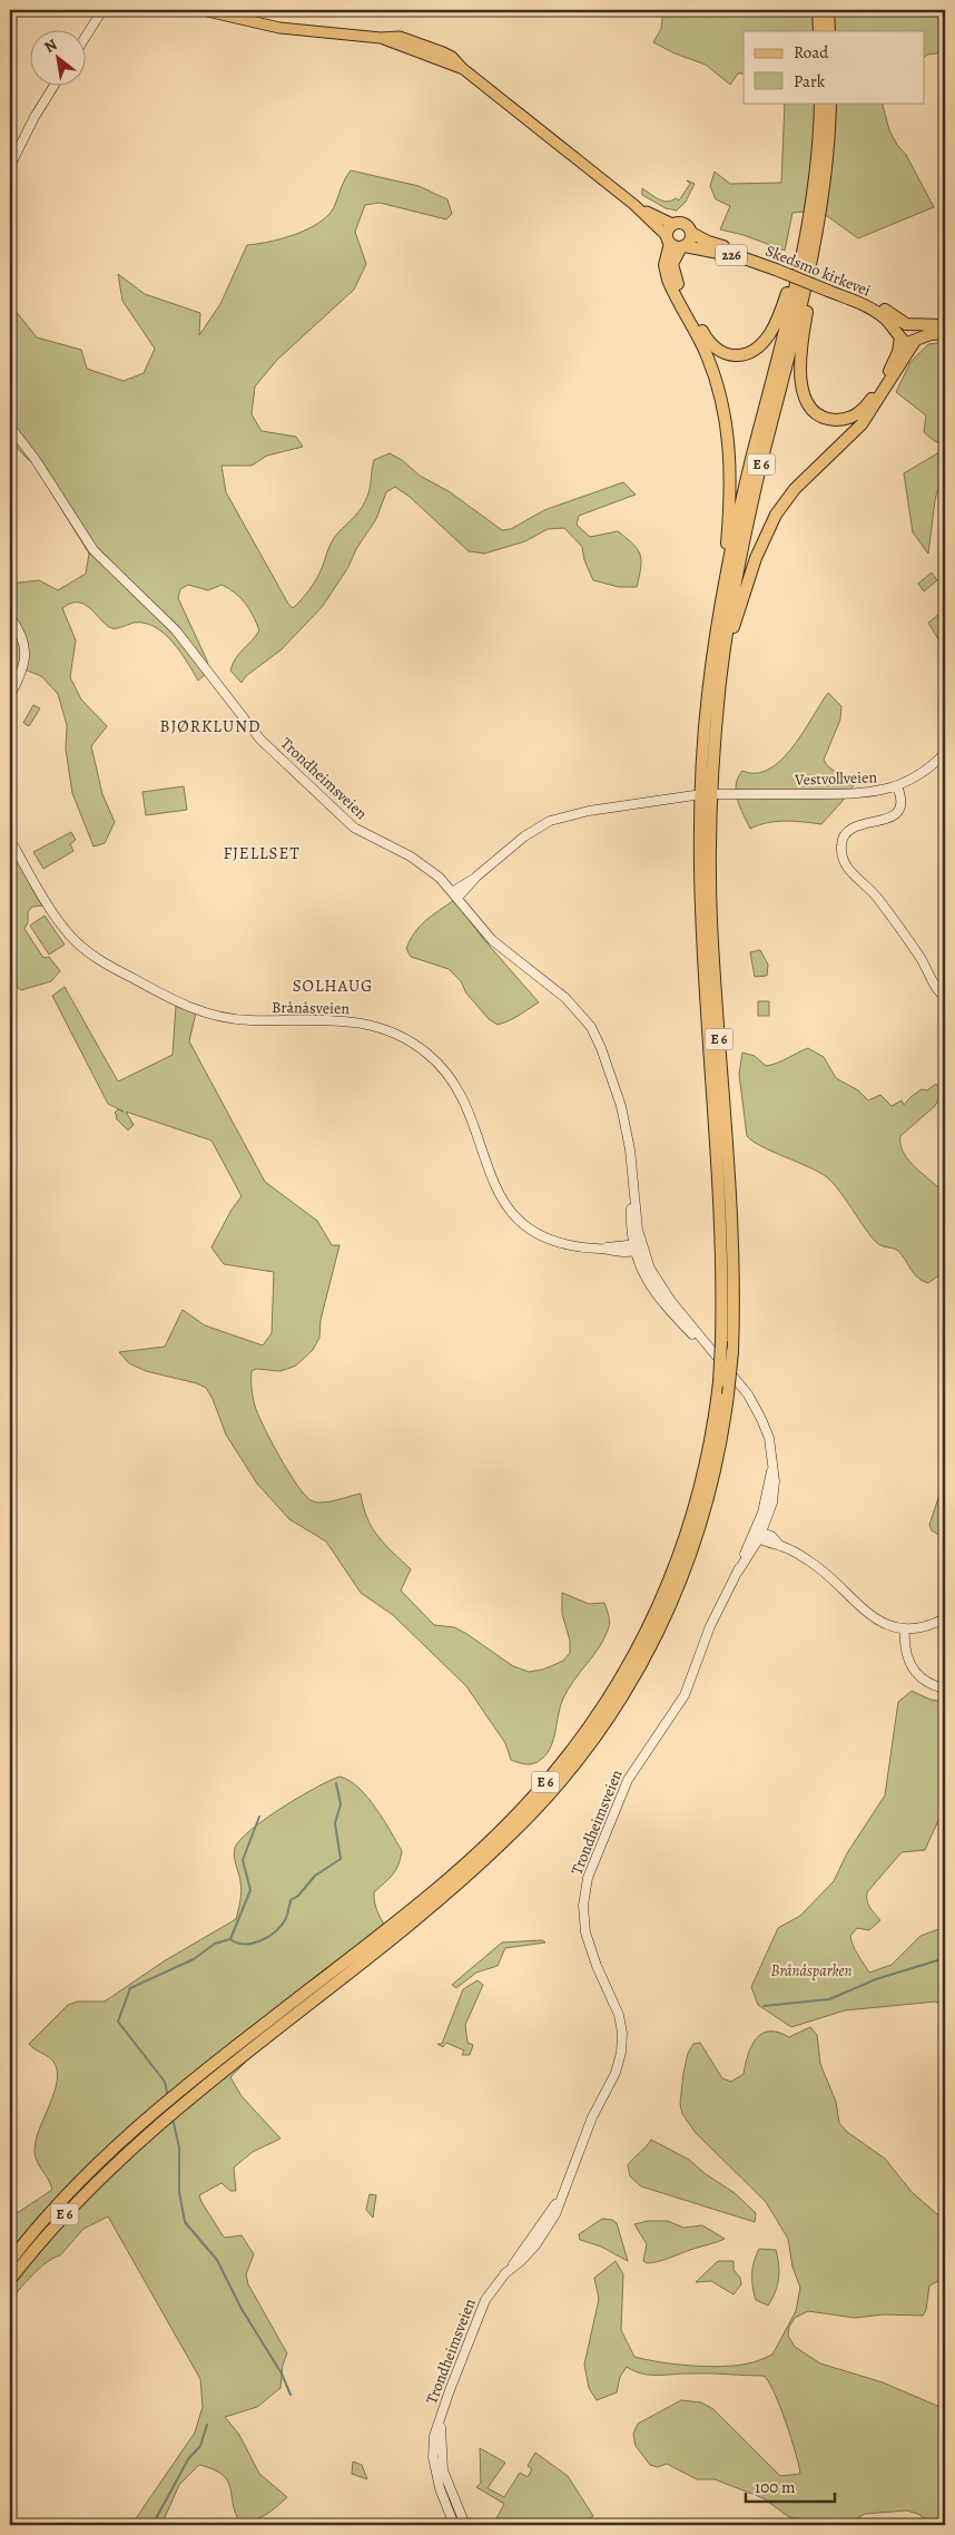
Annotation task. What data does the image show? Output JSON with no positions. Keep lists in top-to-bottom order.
{
  "streets": {
    "highway": ["226", "Skedsmo kirkevei", "E 6"],
    "main road": ["Trondheimsveien", "Vestvollveien", "Brånåsveien"]
  },
  "crossings": [
    ["226", "Skedsmo kirkevei"],
    ["226", "E 6"],
    ["Skedsmo kirkevei", "E 6"],
    ["Trondheimsveien", "Brånåsveien"]
  ],
  "districts": ["BJØRKLUND", "FJELLSET", "SOLHAUG"],
  "parks": ["Brånåsparken"],
  "legend": ["Road", "Park"],
  "scale_bar": "100 m",
  "north": "top left"
}
